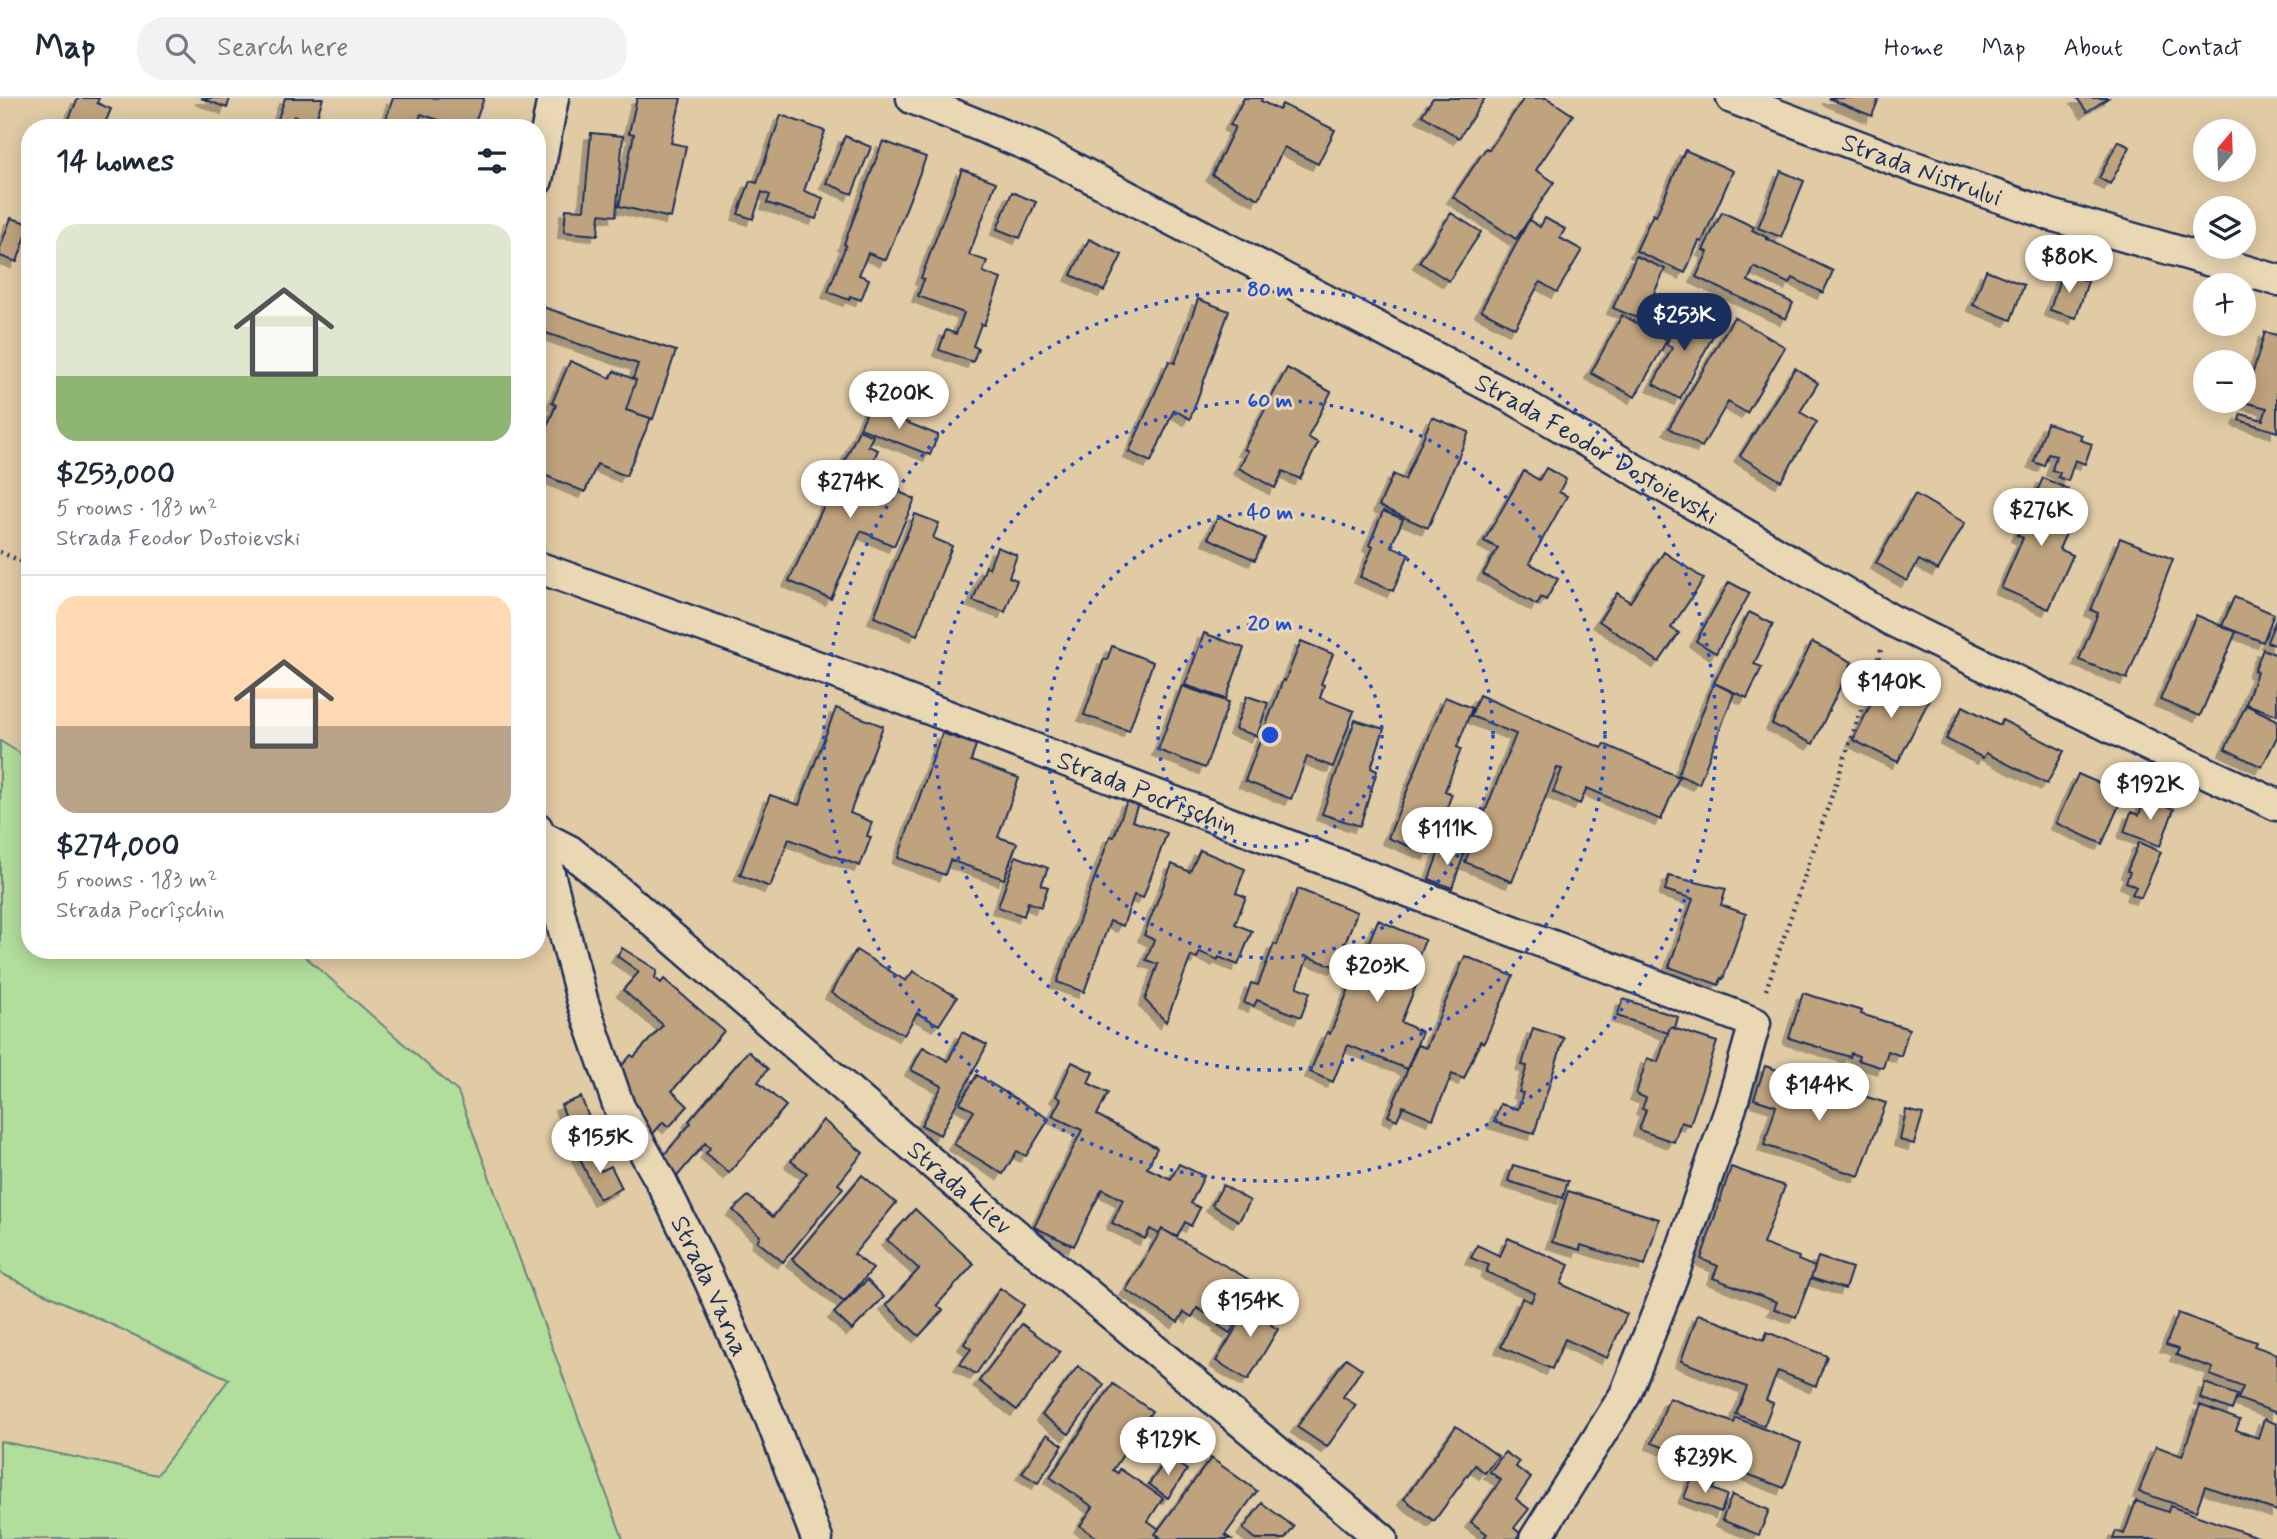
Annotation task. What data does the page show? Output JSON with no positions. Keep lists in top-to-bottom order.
{
  "streets": {
    "street": [
      "Strada Nistrului",
      "Strada Feodor Dostoievski",
      "Strada Pocrîșchin",
      "Strada Kiev",
      "Strada Varna"
    ]
  },
  "north": "top",
  "page": {
    "header": "Map",
    "search": "Search here",
    "nav": [
      "Home",
      "Map",
      "About",
      "Contact"
    ],
    "map_buttons": ["+", "−"],
    "heading": "14 homes",
    "list": [
      {
        "name": "$253,000",
        "note": "5 rooms · 183 m² · Strada Feodor Dostoievski"
      },
      {
        "name": "$274,000",
        "note": "5 rooms · 183 m² · Strada Pocrîșchin"
      }
    ],
    "price": [
      "$80K",
      "$253K",
      "$200K",
      "$274K",
      "$276K",
      "$140K",
      "$192K",
      "$111K",
      "$203K",
      "$144K",
      "$155K",
      "$154K",
      "$129K",
      "$239K"
    ]
  },
  "rings": [
    "80 m",
    "60 m",
    "40 m",
    "20 m"
  ]
}
